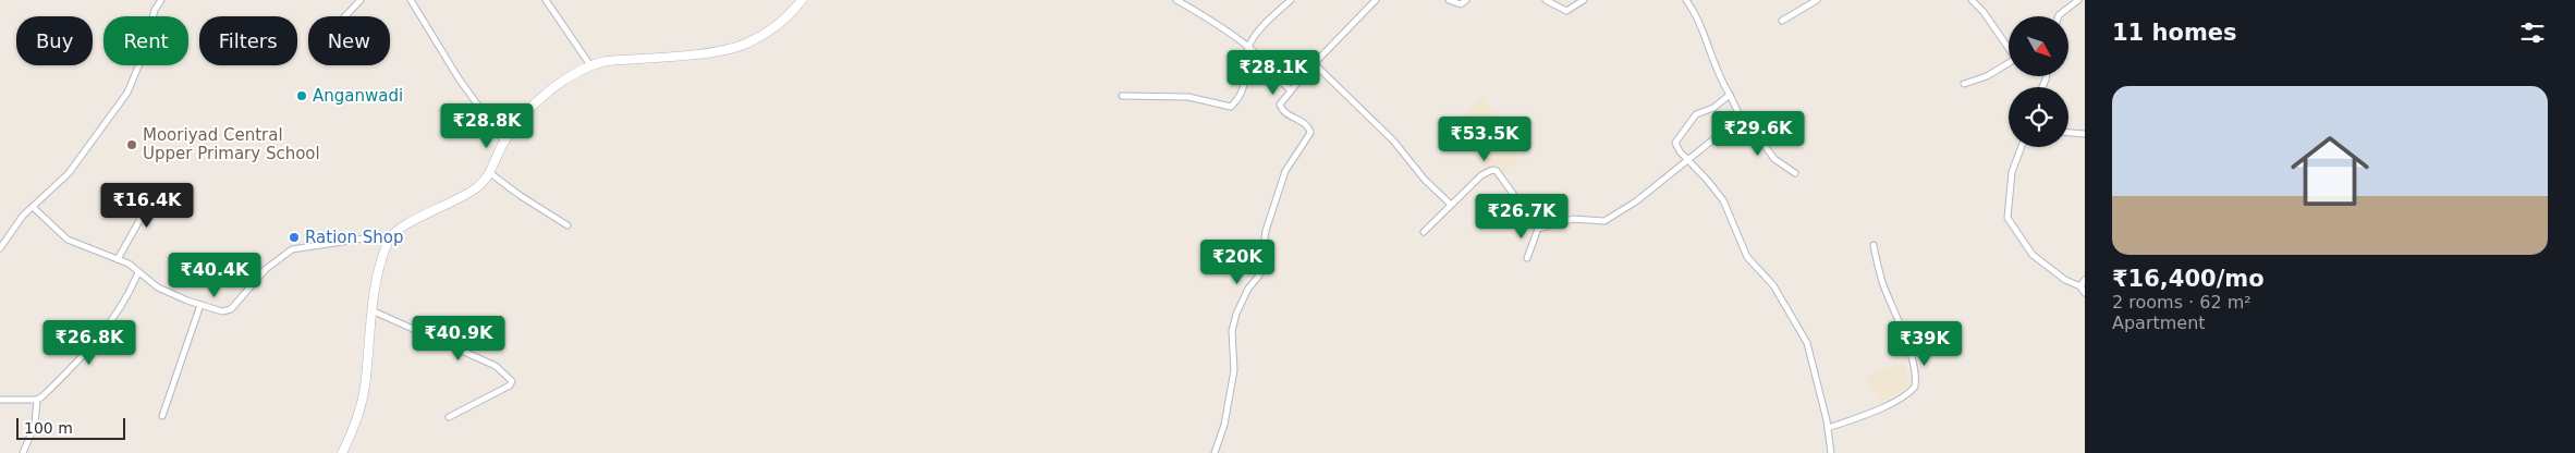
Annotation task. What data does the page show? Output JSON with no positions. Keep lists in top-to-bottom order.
{
  "places": ["Anganwadi", "Mooriyad Central Upper Primary School", "Ration Shop"],
  "scale_bar": "100 m",
  "north": "bottom right",
  "page": {
    "heading": "11 homes",
    "chip": [
      "Buy",
      "Rent",
      "Filters",
      "New"
    ],
    "price": [
      "₹28.1K",
      "₹28.8K",
      "₹29.6K",
      "₹53.5K",
      "₹16.4K",
      "₹26.7K",
      "₹20K",
      "₹40.4K",
      "₹40.9K",
      "₹26.8K",
      "₹39K"
    ],
    "list": [
      {
        "name": "₹16,400/mo",
        "note": "2 rooms · 62 m² · Apartment"
      }
    ],
    "scale": "100 m"
  }
}
